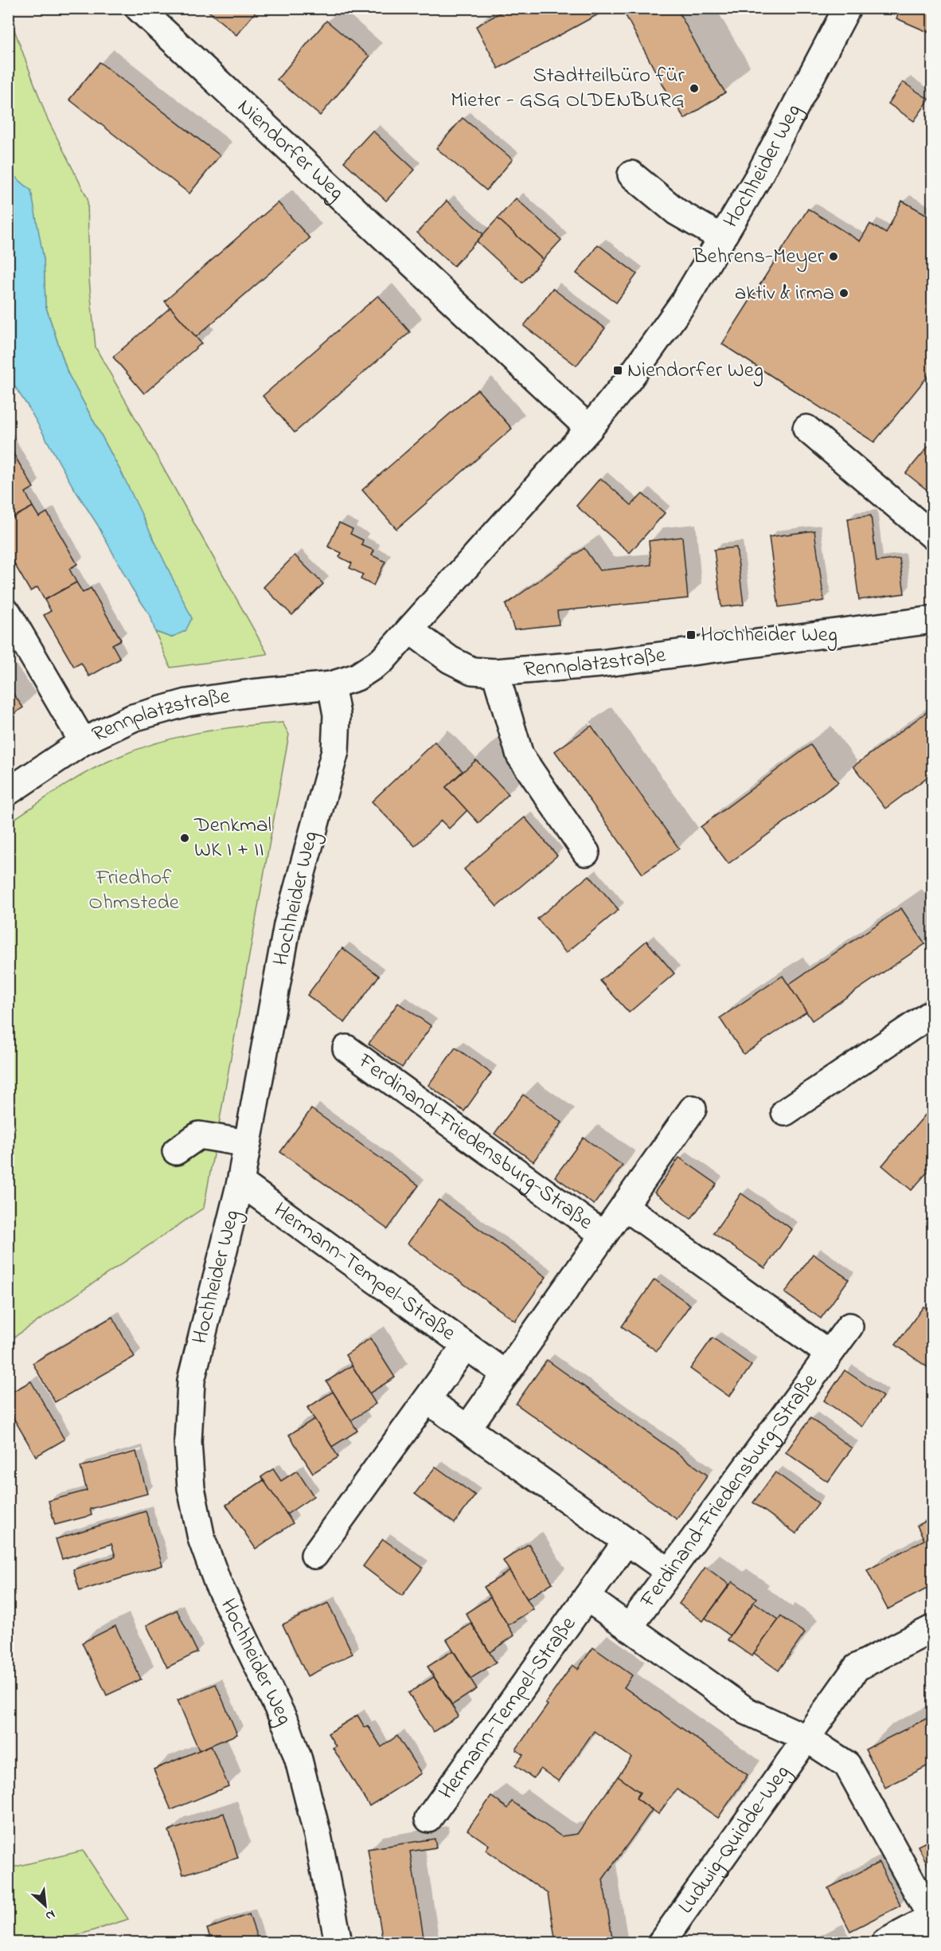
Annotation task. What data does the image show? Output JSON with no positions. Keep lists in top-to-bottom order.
{
  "streets": {
    "street": [
      "Niendorfer Weg",
      "Hochheider Weg",
      "Rennplatzstraße",
      "Ferdinand-Friedensburg-Straße",
      "Hermann-Tempel-Straße",
      "Ludwig-Quidde-Weg"
    ]
  },
  "crossings": [
    ["Niendorfer Weg", "Hochheider Weg"],
    ["Hochheider Weg", "Rennplatzstraße"],
    ["Hochheider Weg", "Hermann-Tempel-Straße"],
    ["Ferdinand-Friedensburg-Straße", "Hermann-Tempel-Straße"],
    ["Hermann-Tempel-Straße", "Ludwig-Quidde-Weg"]
  ],
  "parks": ["Friedhof Ohmstede"],
  "places": {
    "other": [
      "Stadtteilbüro für Mieter - GSG OLDENBURG",
      "Behrens-Meyer",
      "aktiv & irma",
      "Denkmal WK I + II"
    ],
    "transit": ["Niendorfer Weg", "Hochheider Weg"]
  },
  "north": "bottom right"
}
